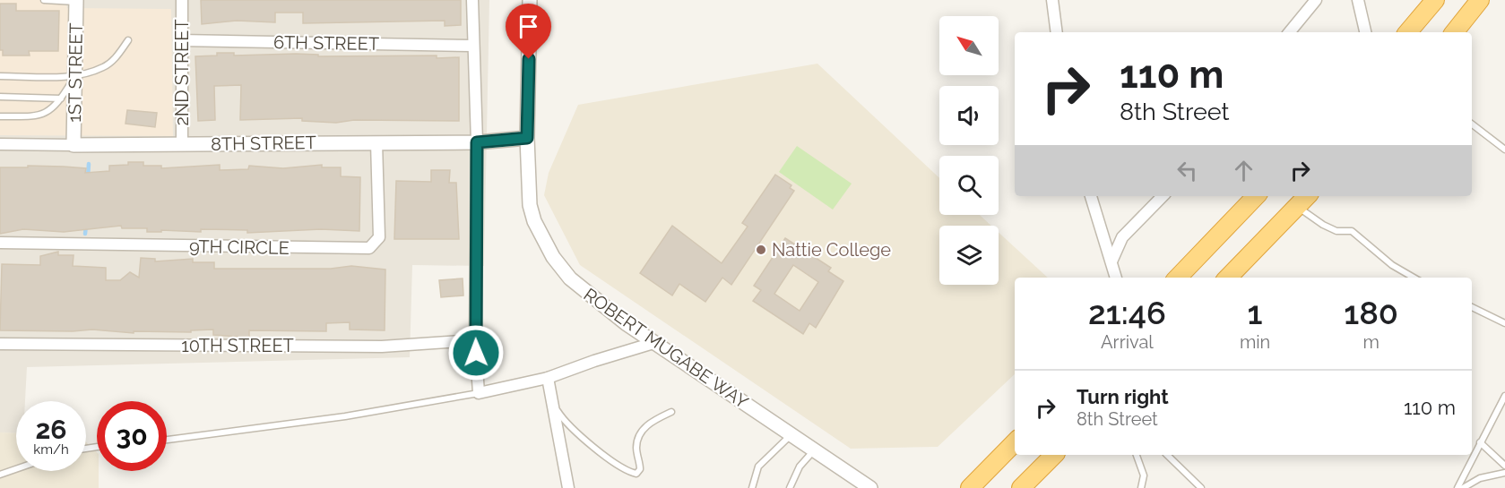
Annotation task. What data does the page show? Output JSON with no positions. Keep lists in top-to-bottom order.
{
  "streets": {
    "street": [
      "6TH STREET",
      "1ST STREET",
      "2ND STREET",
      "8TH STREET",
      "9TH CIRCLE",
      "10TH STREET",
      "ROBERT MUGABE WAY"
    ]
  },
  "crossings": [
    ["6TH STREET", "2ND STREET"],
    ["1ST STREET", "8TH STREET"],
    ["2ND STREET", "8TH STREET"],
    ["8TH STREET", "9TH CIRCLE"],
    ["8TH STREET", "ROBERT MUGABE WAY"]
  ],
  "places": ["Nattie College"],
  "north": "top left",
  "page": {
    "turn": ["110 m", "8th Street"],
    "eta": [
      "21:46",
      "Arrival",
      "1",
      "min",
      "180",
      "m"
    ],
    "list": [
      {
        "name": "Turn right",
        "note": "8th Street",
        "value": "110 m"
      }
    ],
    "speed": "26 km/h",
    "limit": "30"
  }
}
